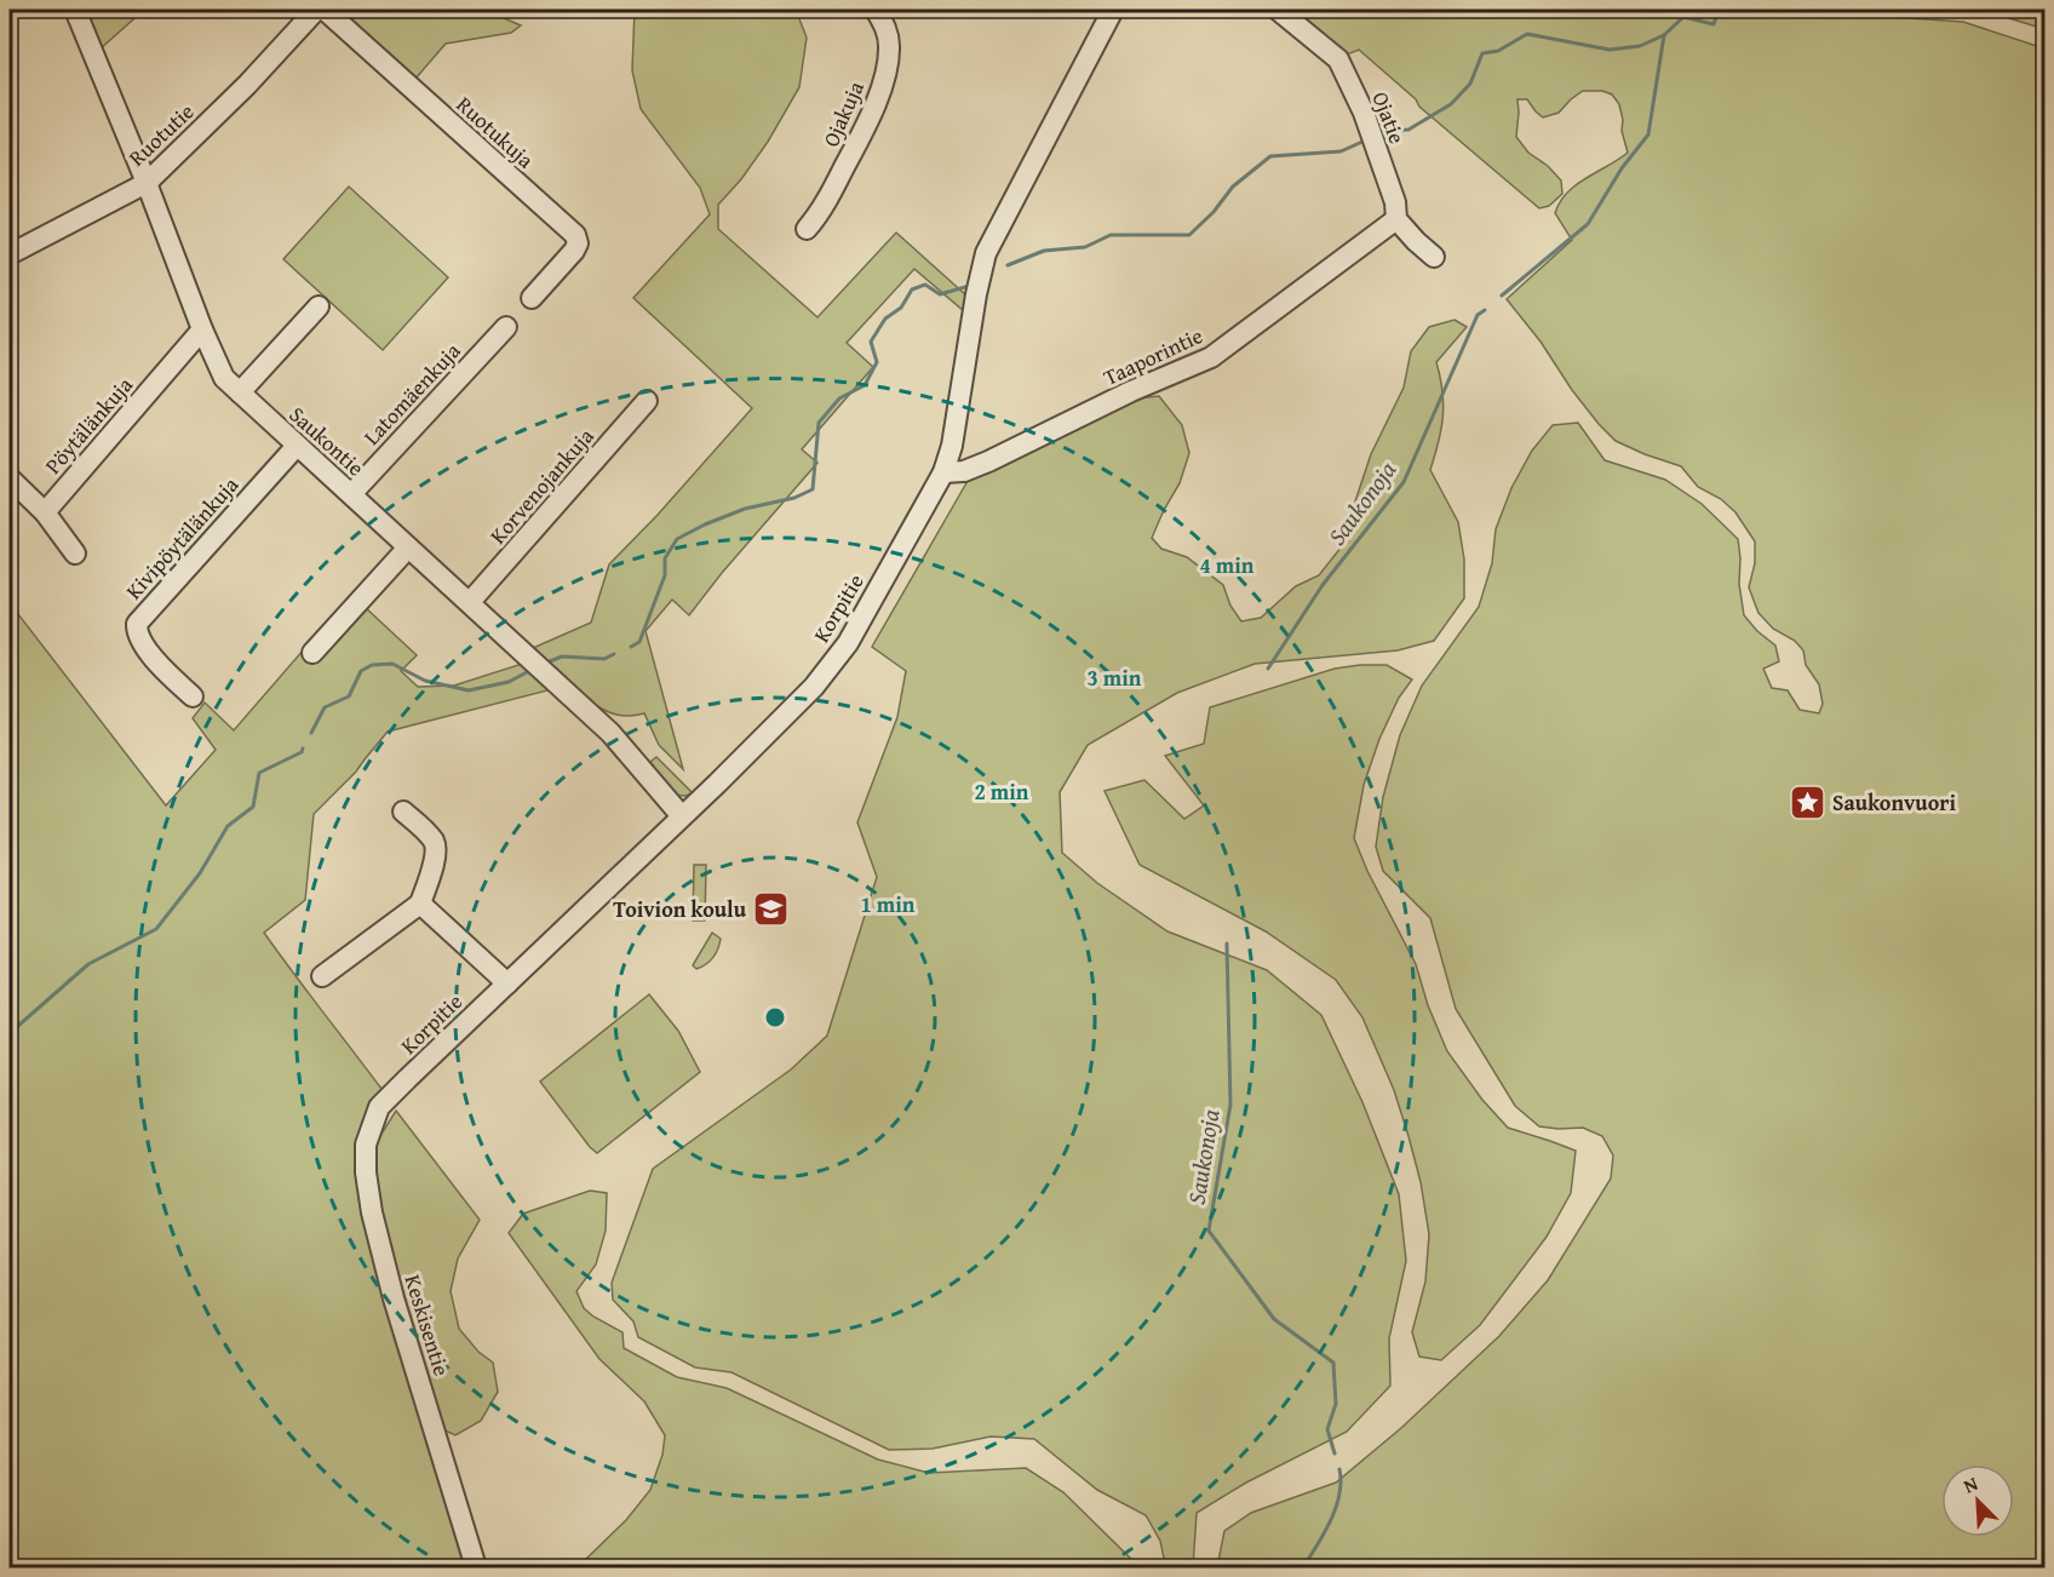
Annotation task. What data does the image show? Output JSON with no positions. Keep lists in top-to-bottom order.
{
  "streets": {
    "street": [
      "Ojakuja",
      "Ojatie",
      "Ruotukuja",
      "Ruotutie",
      "Taaporintie",
      "Latomäenkuja",
      "Pöytälänkuja",
      "Saukontie",
      "Korvenojankuja",
      "Kivipöytälänkuja",
      "Korpitie",
      "Keskisentie"
    ]
  },
  "crossings": [
    ["Ojatie", "Taaporintie"],
    ["Ruotutie", "Saukontie"],
    ["Taaporintie", "Korpitie"],
    ["Latomäenkuja", "Saukontie"],
    ["Pöytälänkuja", "Saukontie"],
    ["Saukontie", "Korvenojankuja"],
    ["Saukontie", "Kivipöytälänkuja"],
    ["Saukontie", "Korpitie"],
    ["Korpitie", "Keskisentie"]
  ],
  "water": ["Saukonoja"],
  "places": {
    "place": ["Saukonvuori"],
    "school or university": ["Toivion koulu"]
  },
  "north": "top left",
  "rings": [
    "4 min",
    "3 min",
    "2 min",
    "1 min"
  ]
}
